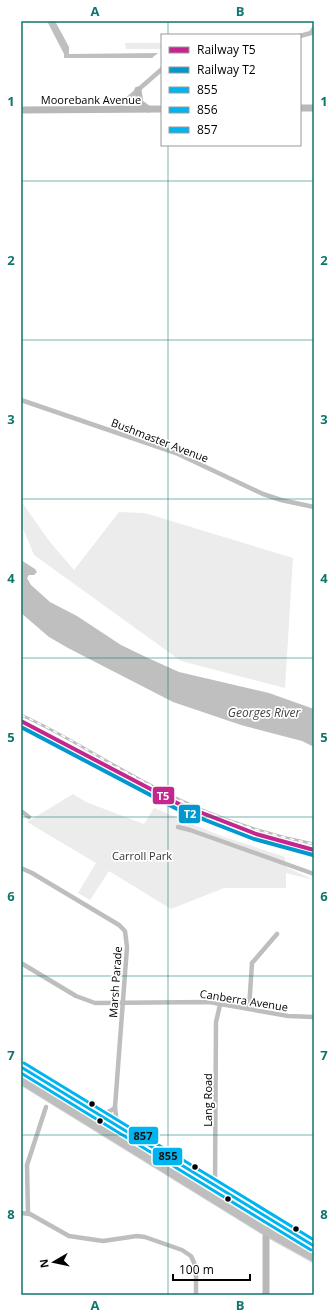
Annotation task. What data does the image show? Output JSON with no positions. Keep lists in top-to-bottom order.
{
  "streets": {
    "main road": ["Moorebank Avenue"],
    "street": [
      "Bushmaster Avenue",
      "Marsh Parade",
      "Canberra Avenue",
      "Lang Road"
    ]
  },
  "crossings": [
    ["Marsh Parade", "Canberra Avenue"],
    ["Canberra Avenue", "Lang Road"]
  ],
  "water": ["Georges River"],
  "parks": ["Carroll Park"],
  "lines": [
    "rail line T5",
    "rail line T2",
    "transit line 857",
    "transit line 855",
    "transit line 856"
  ],
  "legend": [
    "Railway T5",
    "Railway T2",
    "855",
    "856",
    "857"
  ],
  "scale_bar": "100 m",
  "north": "left",
  "grid": {
    "columns": ["A", "B"],
    "rows": [
      "1",
      "2",
      "3",
      "4",
      "5",
      "6",
      "7",
      "8"
    ]
  }
}
